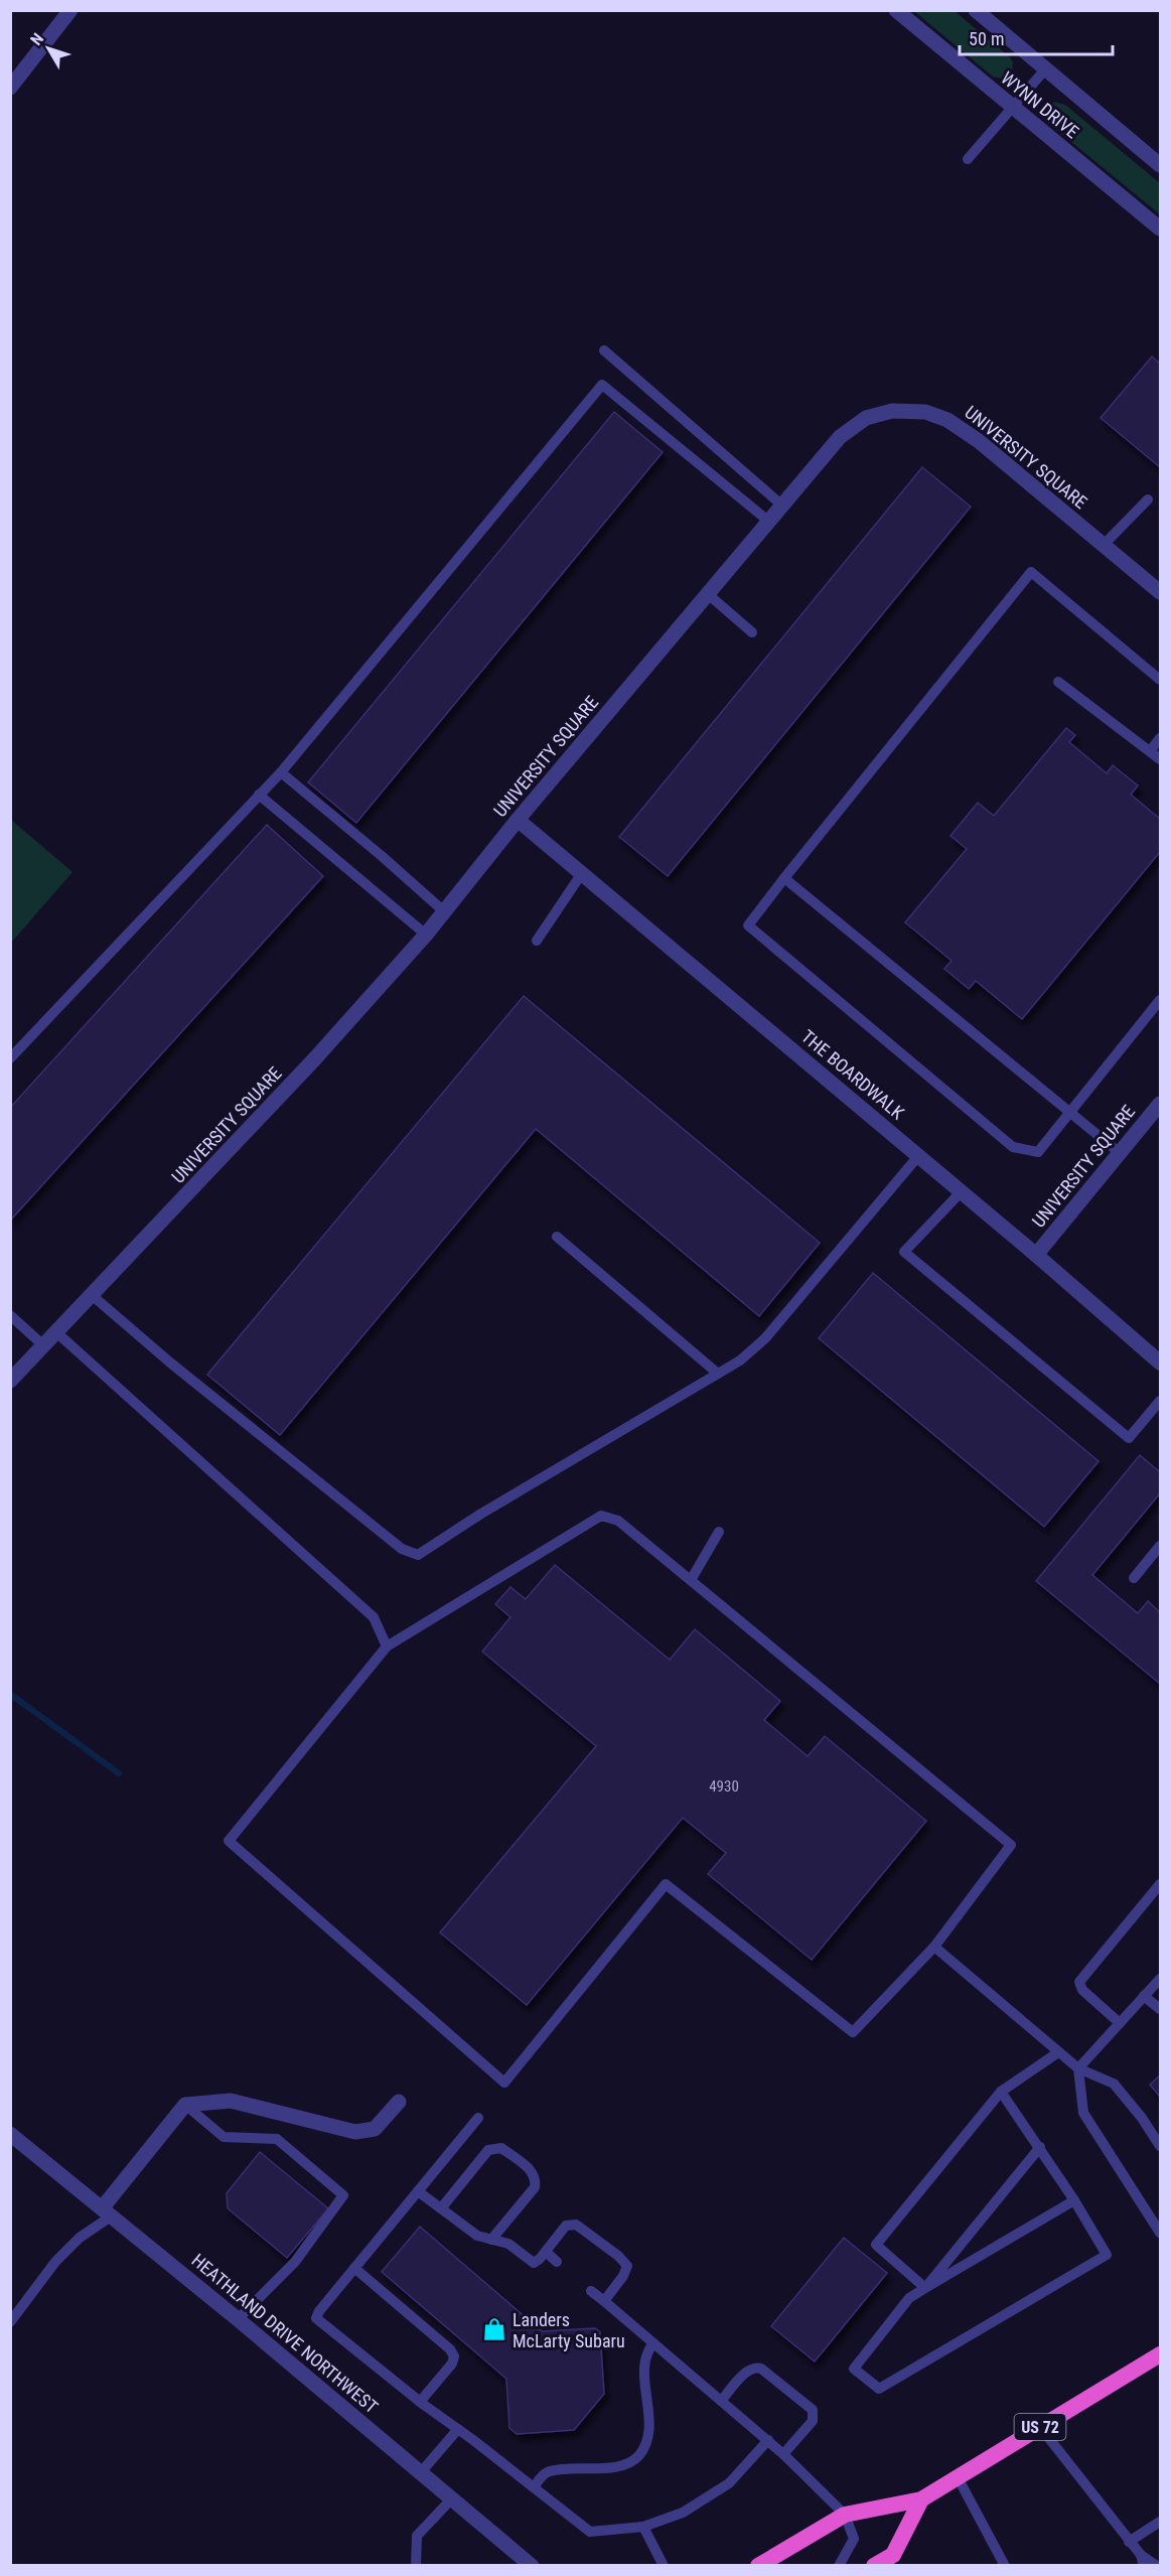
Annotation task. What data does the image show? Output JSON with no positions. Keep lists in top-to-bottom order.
{
  "streets": {
    "highway": ["US 72"],
    "street": [
      "WYNN DRIVE",
      "UNIVERSITY SQUARE",
      "THE BOARDWALK",
      "HEATHLAND DRIVE NORTHWEST"
    ]
  },
  "crossings": [
    ["UNIVERSITY SQUARE", "THE BOARDWALK"]
  ],
  "places": {
    "shop": ["Landers McLarty Subaru"]
  },
  "house_numbers": ["4930"],
  "scale_bar": "50 m",
  "north": "top left"
}
